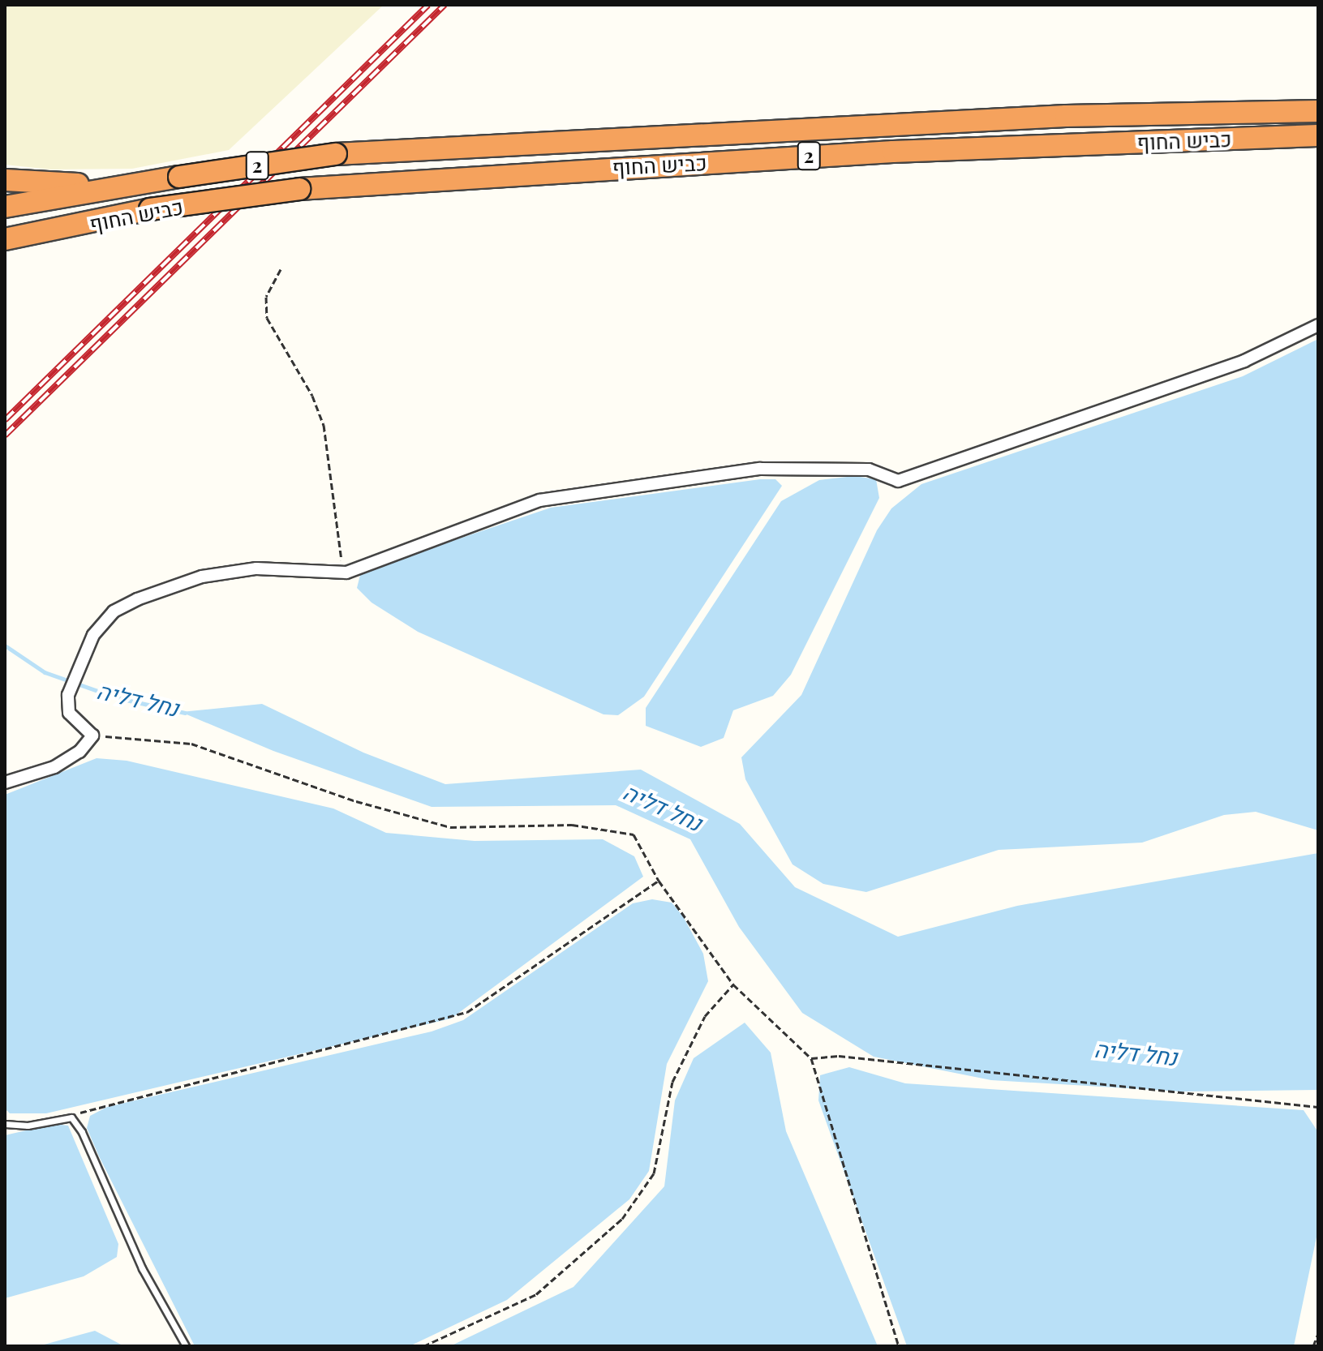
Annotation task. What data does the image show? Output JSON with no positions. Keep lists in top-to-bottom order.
{
  "streets": {
    "highway": ["כביש החוף", "2"]
  },
  "water": ["נחל דליה"]
}
